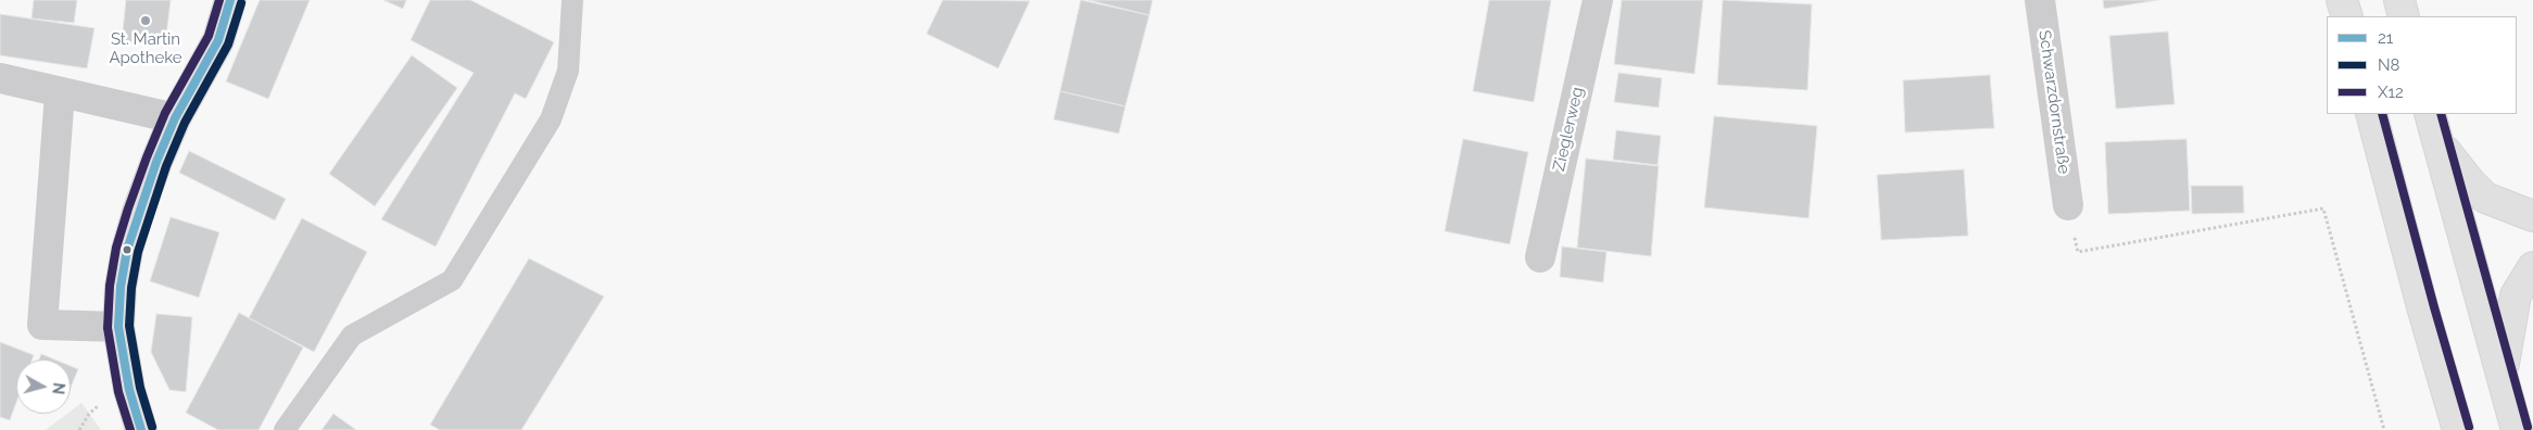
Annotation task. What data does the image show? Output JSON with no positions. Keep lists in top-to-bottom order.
{
  "streets": {
    "street": ["Schwarzdornstraße", "Zieglerweg"]
  },
  "places": ["St. Martin Apotheke"],
  "lines": ["transit line 21", "transit line X12", "transit line N8"],
  "legend": ["21", "N8", "X12"],
  "north": "right"
}
